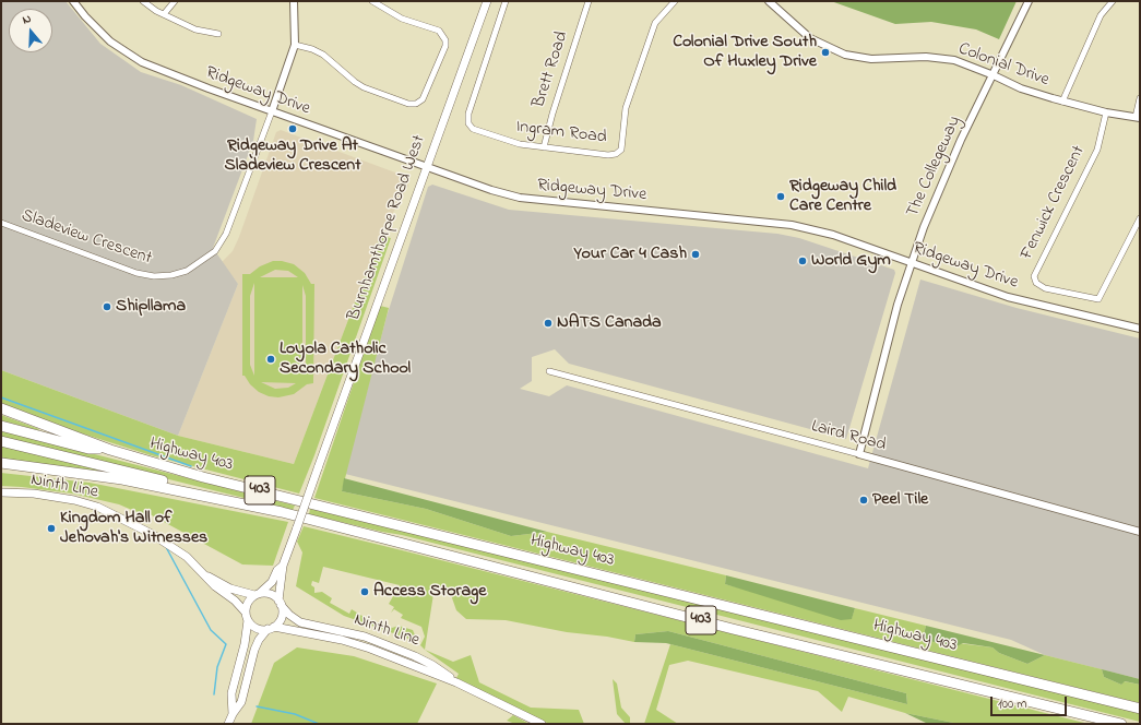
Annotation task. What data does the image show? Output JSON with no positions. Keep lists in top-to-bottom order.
{
  "streets": {
    "highway": ["Highway 403", "403"],
    "main road": ["Burnhamthorpe Road West", "Ninth Line"],
    "street": [
      "Colonial Drive",
      "Brett Road",
      "Ridgeway Drive",
      "Ingram Road",
      "The Collegeway",
      "Fenwick Crescent",
      "Sladeview Crescent",
      "Laird Road"
    ]
  },
  "crossings": [
    ["Colonial Drive", "The Collegeway"],
    ["Colonial Drive", "Fenwick Crescent"],
    ["Brett Road", "Ingram Road"],
    ["Ridgeway Drive", "The Collegeway"],
    ["Ridgeway Drive", "Burnhamthorpe Road West"],
    ["Ridgeway Drive", "Sladeview Crescent"],
    ["The Collegeway", "Laird Road"],
    ["Burnhamthorpe Road West", "Ninth Line"]
  ],
  "places": [
    "Colonial Drive South Of Huxley Drive",
    "Ridgeway Drive At Sladeview Crescent",
    "Ridgeway Child Care Centre",
    "Your Car 4 Cash",
    "World Gym",
    "Shipllama",
    "NATS Canada",
    "Loyola Catholic Secondary School",
    "Peel Tile",
    "Kingdom Hall of Jehovah's Witnesses",
    "Access Storage"
  ],
  "scale_bar": "100 m",
  "north": "top"
}
